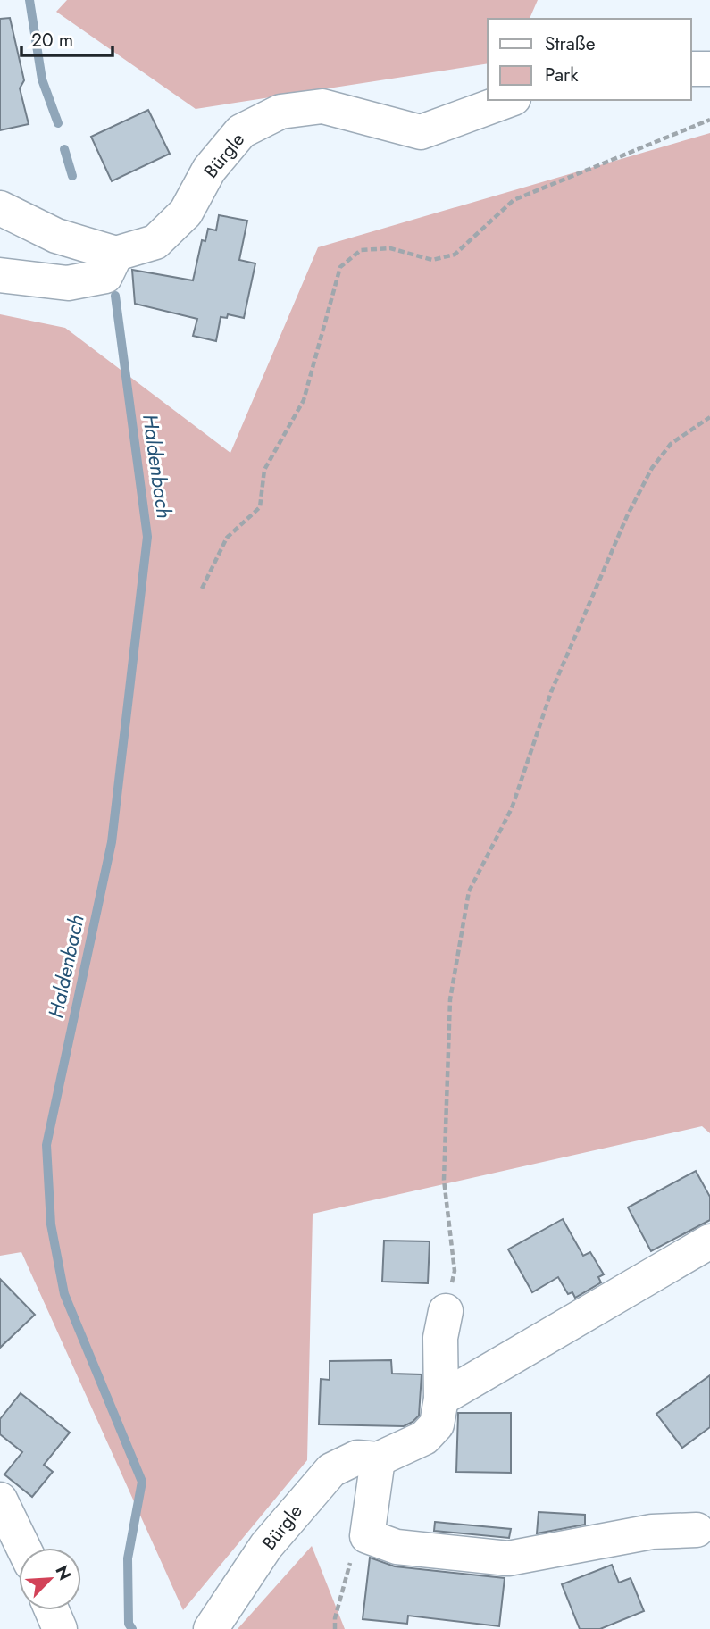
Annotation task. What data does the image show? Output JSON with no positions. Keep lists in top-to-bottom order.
{
  "streets": {
    "street": ["Bürgle"]
  },
  "water": ["Haldenbach"],
  "legend": ["Straße", "Park"],
  "scale_bar": "20 m",
  "north": "top right"
}
